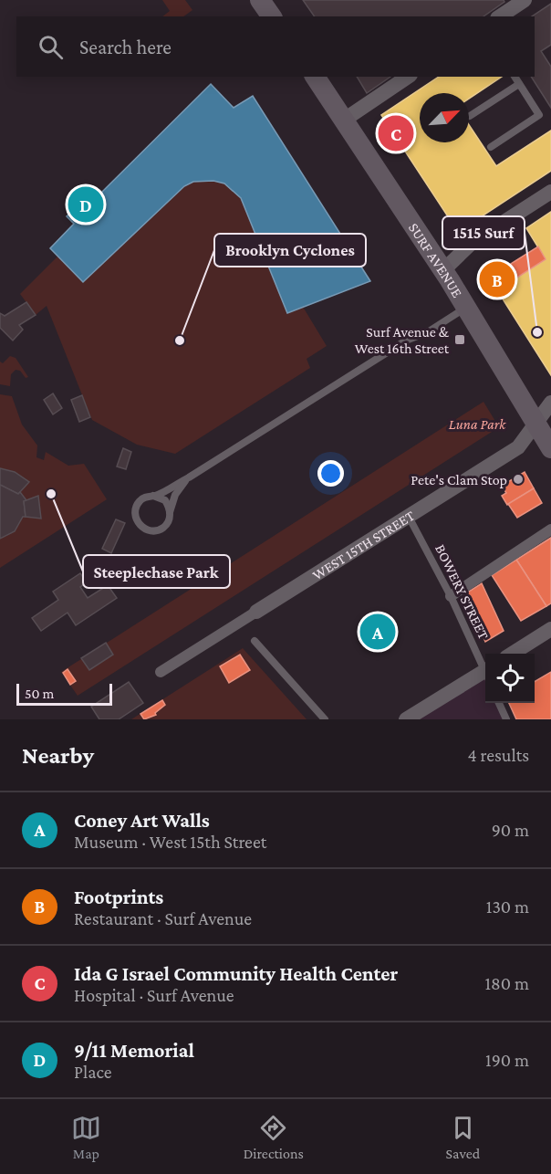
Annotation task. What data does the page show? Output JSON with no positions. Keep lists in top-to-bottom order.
{
  "streets": {
    "main road": ["SURF AVENUE"],
    "street": ["WEST 15TH STREET"],
    "lane": ["BOWERY STREET"]
  },
  "crossings": [
    ["SURF AVENUE", "WEST 15TH STREET"],
    ["WEST 15TH STREET", "BOWERY STREET"]
  ],
  "parks": ["Luna Park"],
  "places": {
    "other": [
      "1515 Surf",
      "Brooklyn Cyclones",
      "Pete's Clam Stop",
      "Steeplechase Park"
    ],
    "transit": ["Surf Avenue & West 16th Street"]
  },
  "scale_bar": "50 m",
  "north": "top right",
  "page": {
    "search": "Search here",
    "pins": [
      "C",
      "D",
      "B",
      "A"
    ],
    "scale": "50 m",
    "heading": ["Nearby", "4 results"],
    "list": [
      {
        "mark": "A",
        "name": "Coney Art Walls",
        "note": "Museum · West 15th Street",
        "value": "90 m"
      },
      {
        "mark": "B",
        "name": "Footprints",
        "note": "Restaurant · Surf Avenue",
        "value": "130 m"
      },
      {
        "mark": "C",
        "name": "Ida G Israel Community Health Center",
        "note": "Hospital · Surf Avenue",
        "value": "180 m"
      },
      {
        "mark": "D",
        "name": "9/11 Memorial",
        "note": "Place",
        "value": "190 m"
      }
    ],
    "nav": ["Map", "Directions", "Saved"]
  }
}
